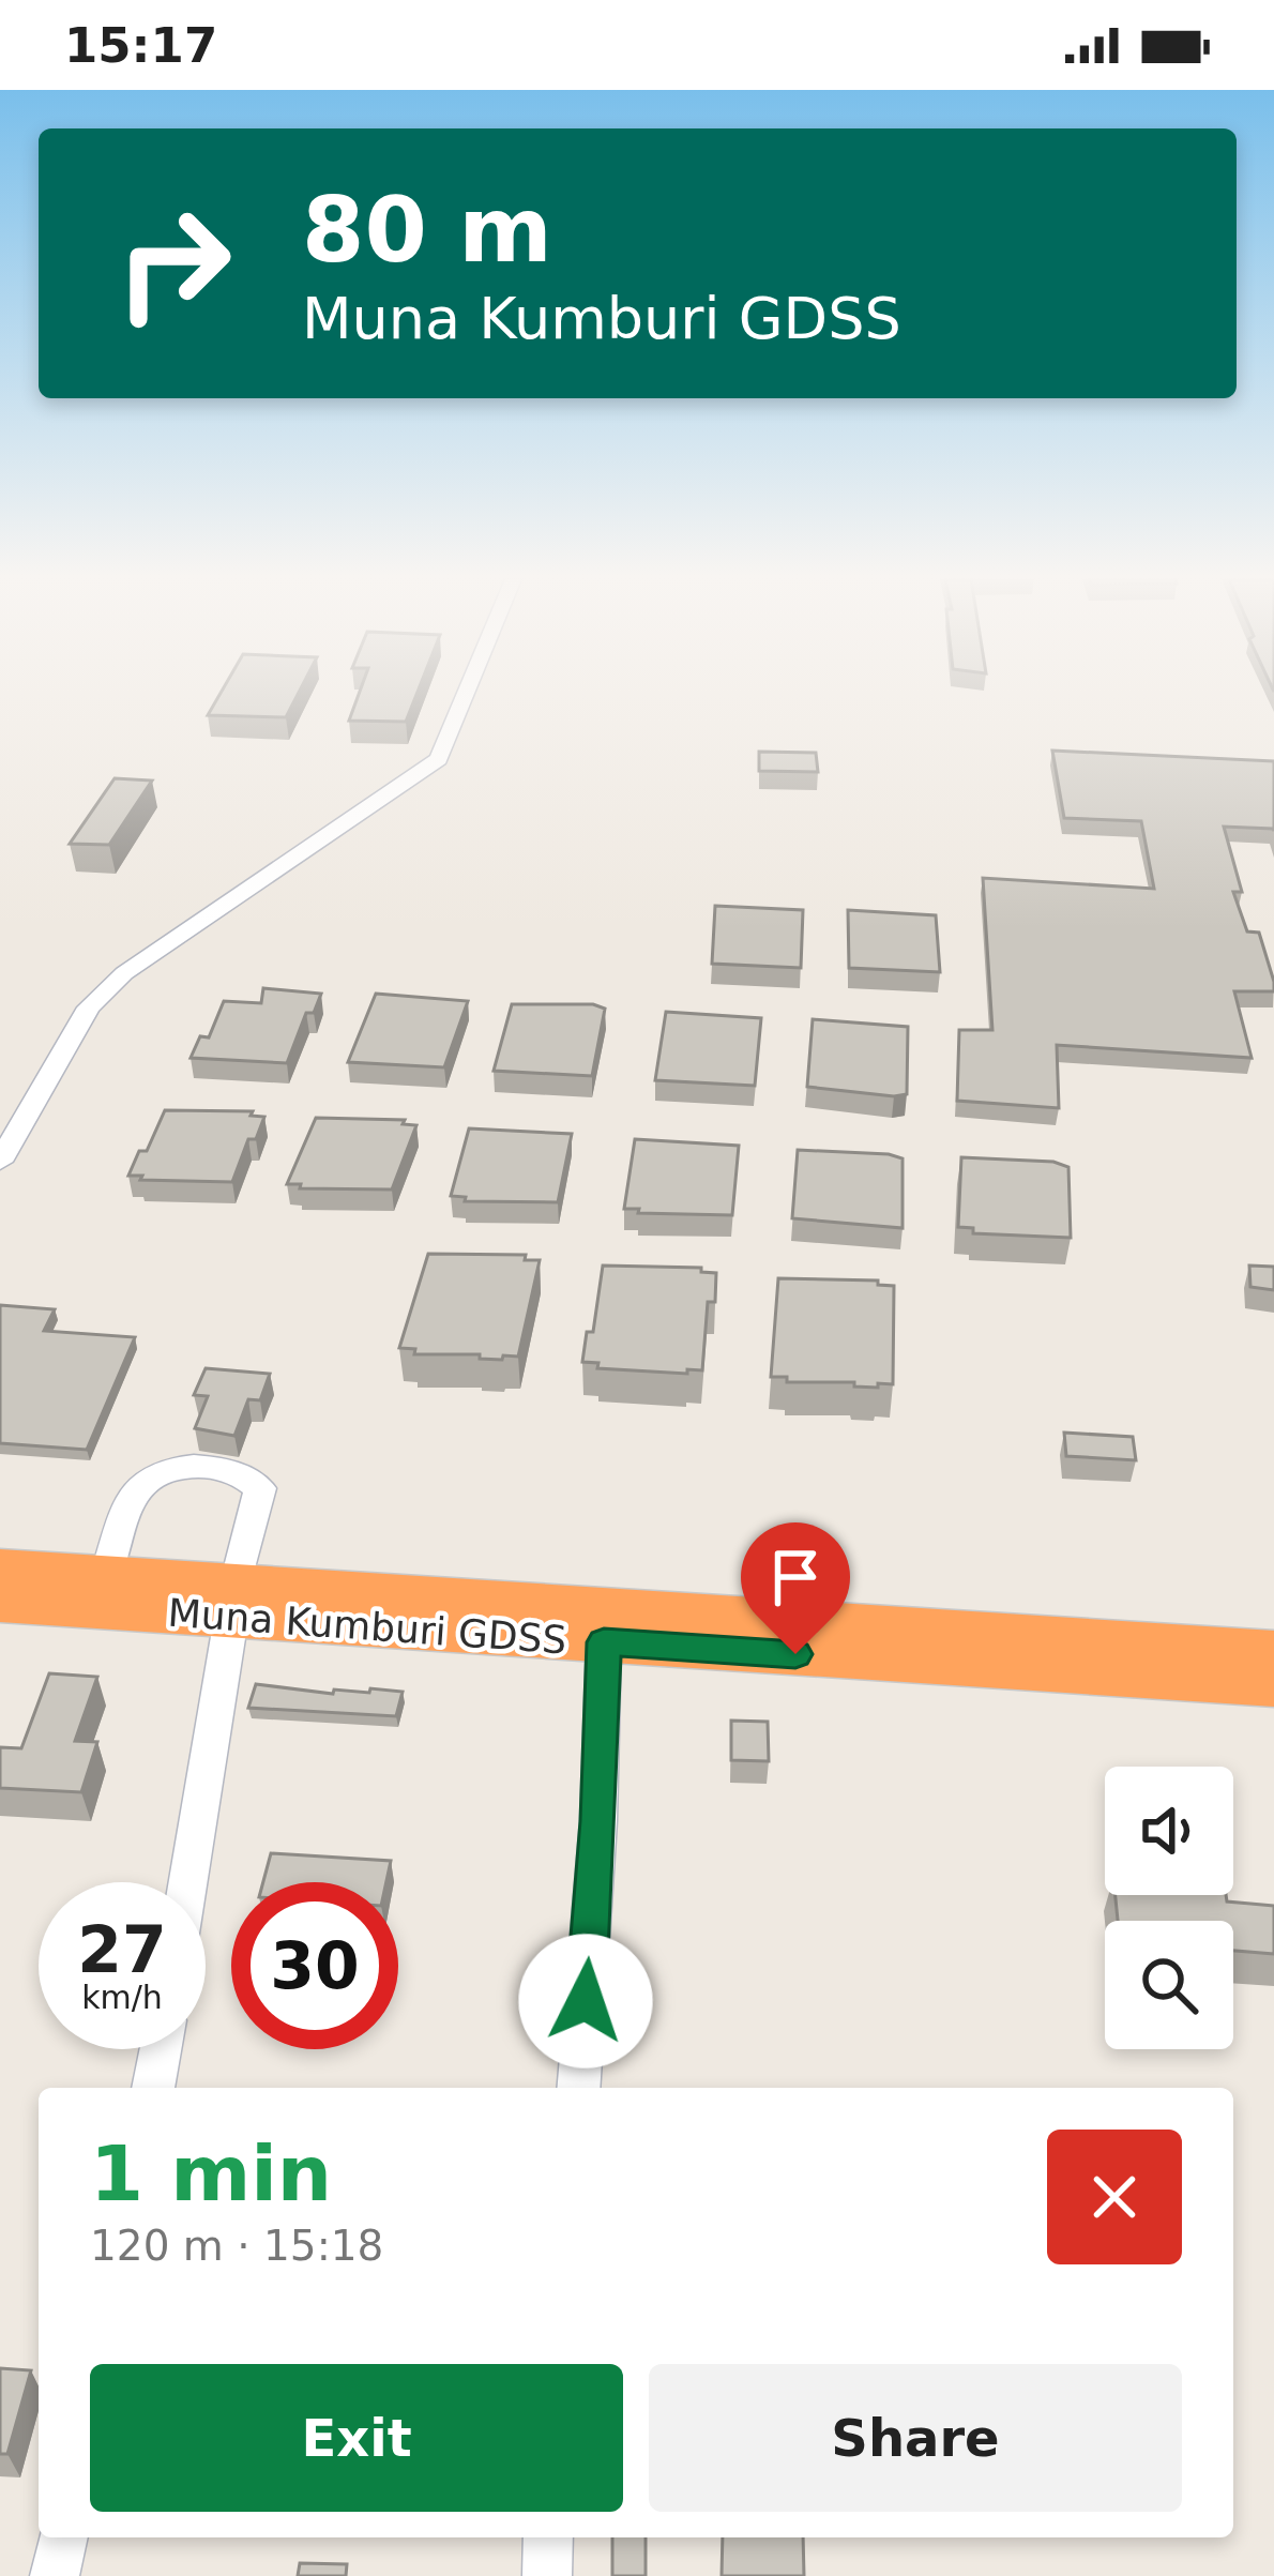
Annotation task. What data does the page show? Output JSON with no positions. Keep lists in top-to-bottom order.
{
  "streets": {
    "highway": ["Muna Kumburi GDSS"]
  },
  "page": {
    "status": "15:17",
    "turn": ["80 m", "Muna Kumburi GDSS"],
    "speed": "27 km/h",
    "limit": "30",
    "heading": ["1 min", "120 m · 15:18"],
    "buttons": ["Exit", "Share"]
  }
}
